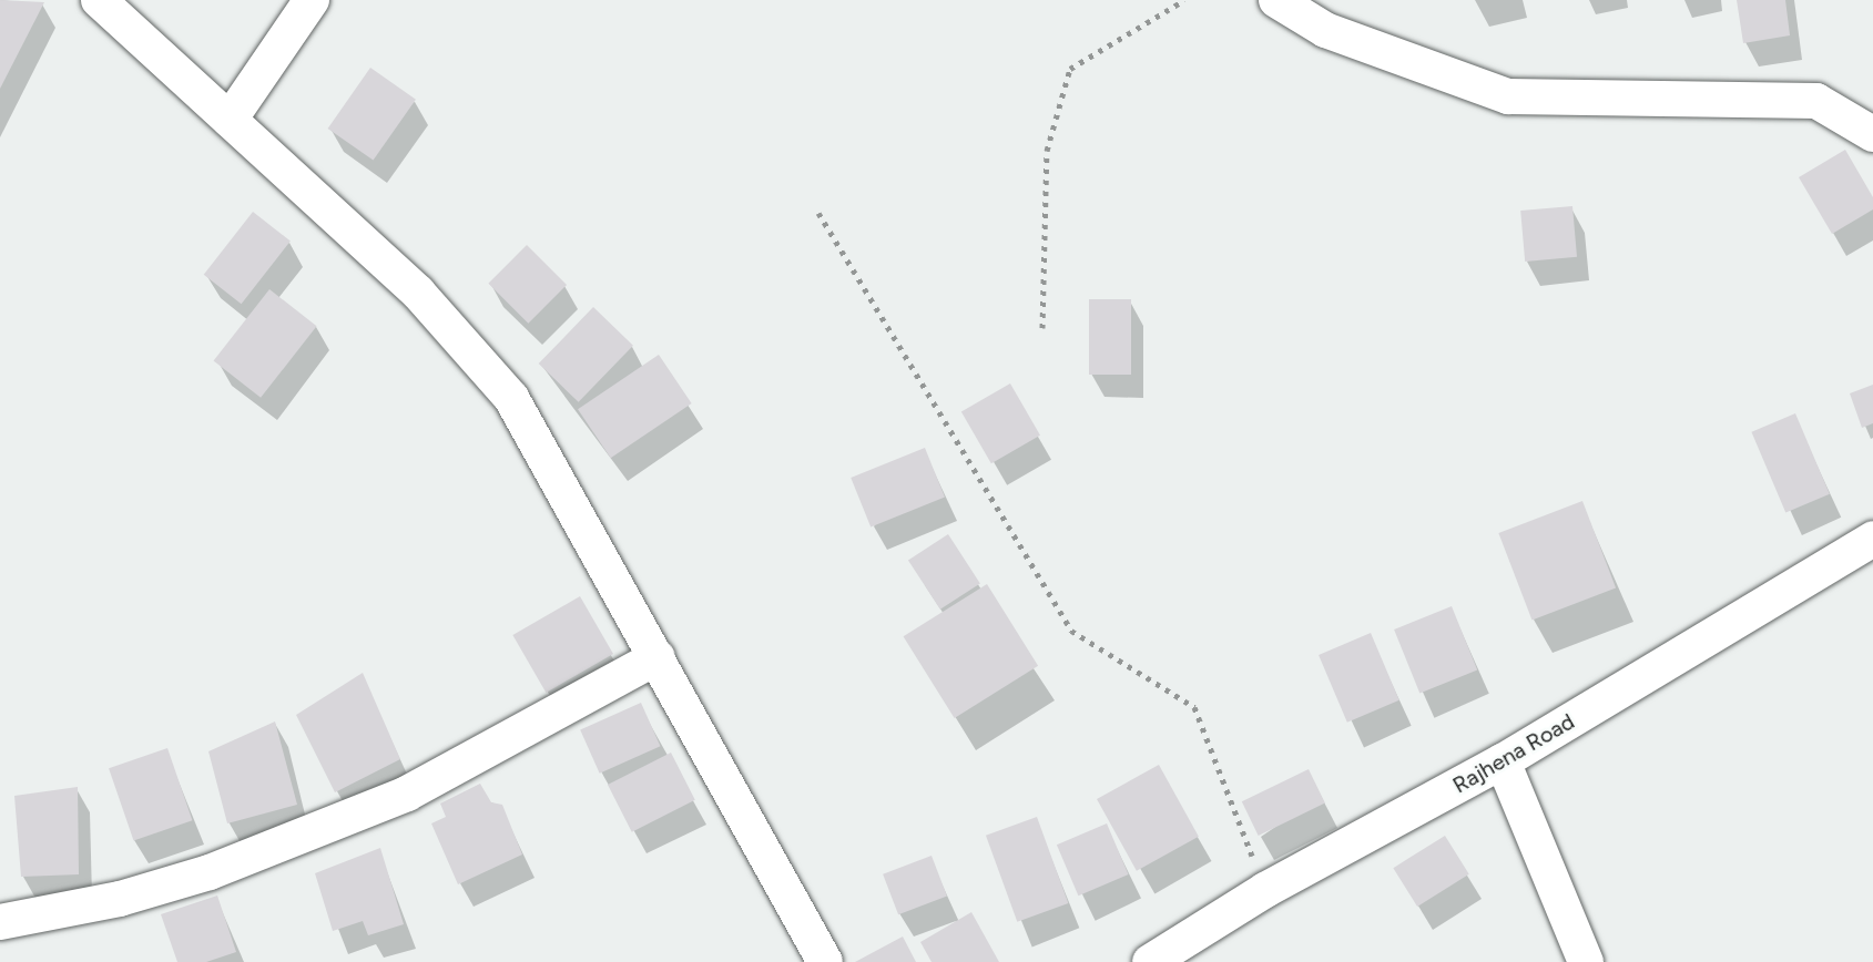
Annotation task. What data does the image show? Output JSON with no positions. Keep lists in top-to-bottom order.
{
  "streets": {
    "street": ["Rajhena Road"]
  }
}
